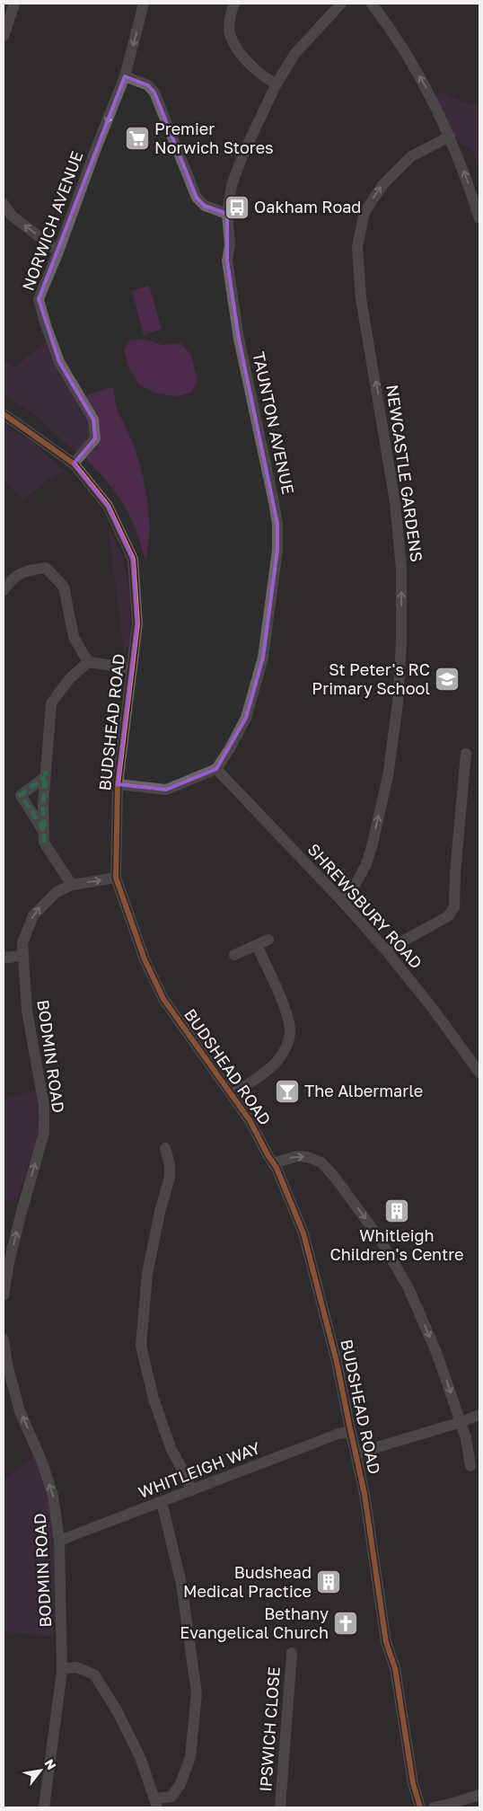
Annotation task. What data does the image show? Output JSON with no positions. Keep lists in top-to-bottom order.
{
  "streets": {
    "street": [
      "NORWICH AVENUE",
      "TAUNTON AVENUE",
      "NEWCASTLE GARDENS",
      "BUDSHEAD ROAD",
      "SHREWSBURY ROAD",
      "BODMIN ROAD",
      "WHITLEIGH WAY",
      "IPSWICH CLOSE"
    ]
  },
  "crossings": [
    ["NORWICH AVENUE", "BUDSHEAD ROAD"],
    ["TAUNTON AVENUE", "SHREWSBURY ROAD"],
    ["NEWCASTLE GARDENS", "SHREWSBURY ROAD"],
    ["BUDSHEAD ROAD", "BODMIN ROAD"],
    ["BUDSHEAD ROAD", "WHITLEIGH WAY"],
    ["BODMIN ROAD", "WHITLEIGH WAY"]
  ],
  "one_way": ["NORWICH AVENUE", "NEWCASTLE GARDENS", "BODMIN ROAD"],
  "places": {
    "supermarket": ["Premier Norwich Stores"],
    "bus stop": ["Oakham Road"],
    "school or university": ["St Peter's RC Primary School"],
    "bar": ["The Albermarle"],
    "building": ["Whitleigh Children's Centre", "Budshead Medical Practice"],
    "church": ["Bethany Evangelical Church"]
  },
  "north": "top right"
}
